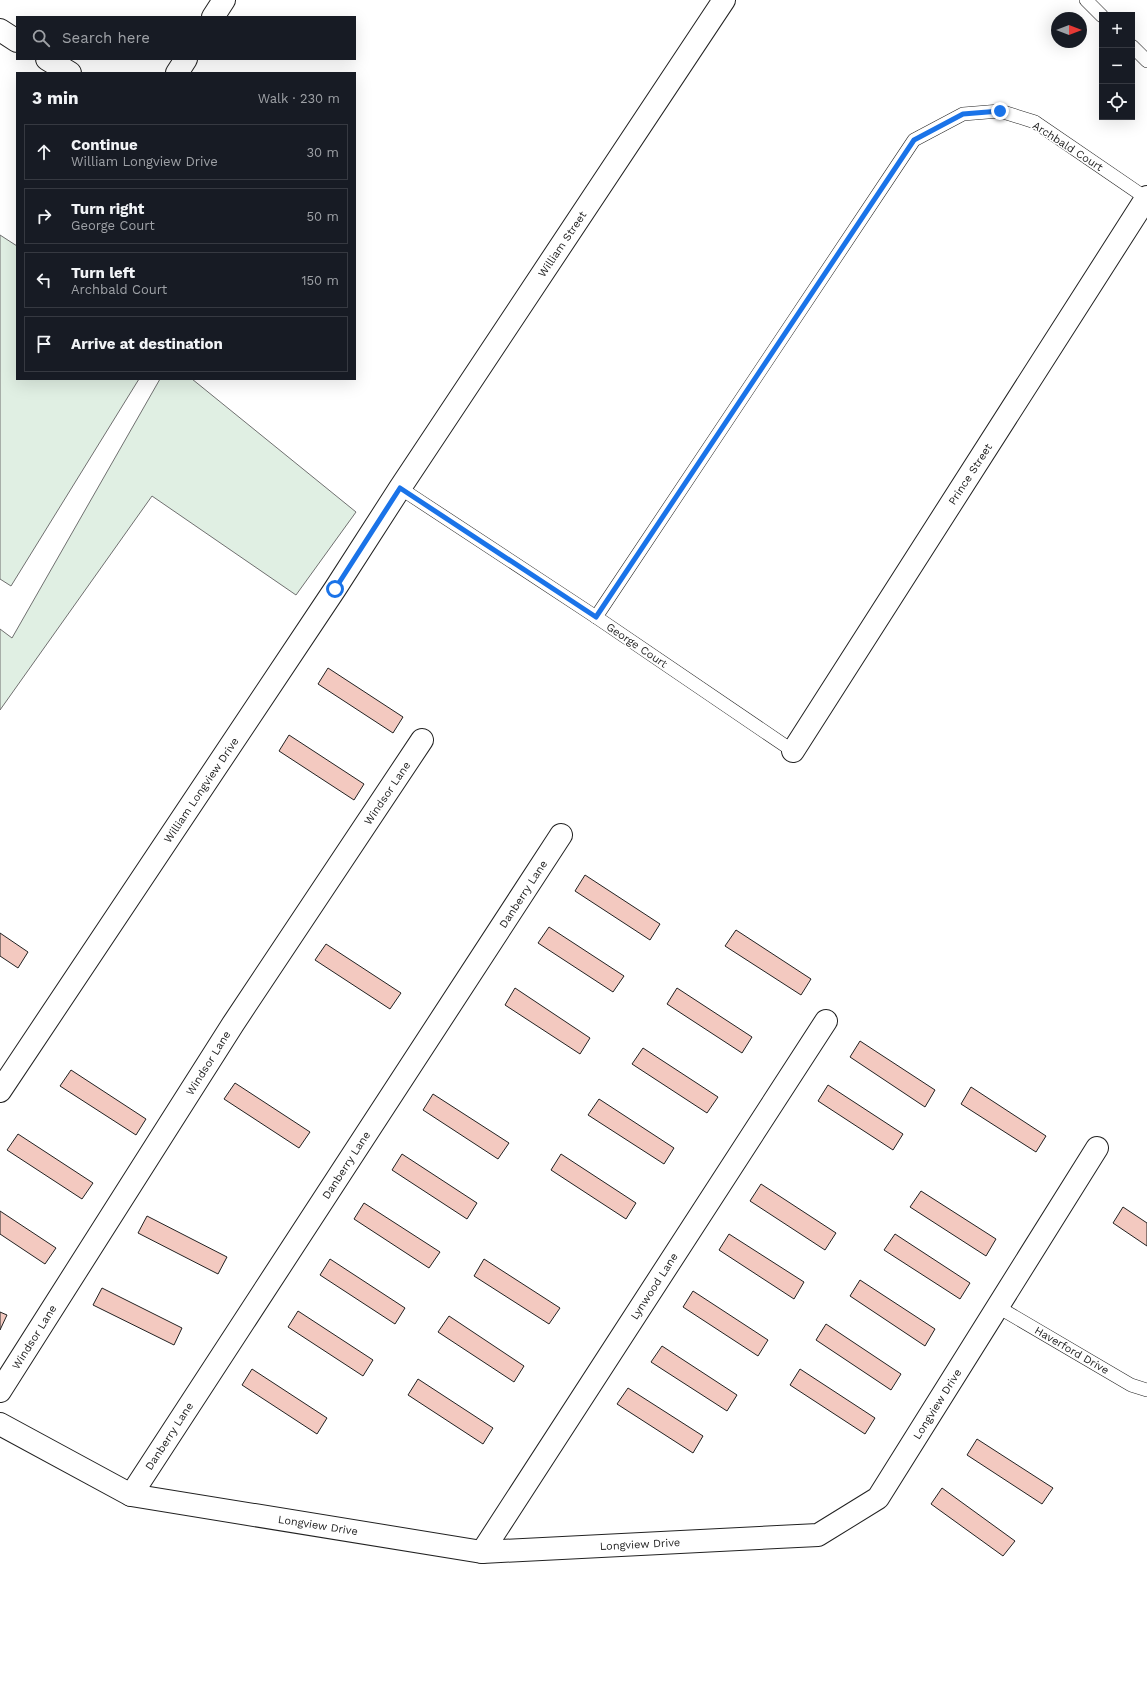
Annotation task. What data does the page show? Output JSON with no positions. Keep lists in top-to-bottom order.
{
  "streets": {
    "street": [
      "William Street",
      "Prince Street",
      "William Longview Drive",
      "Windsor Lane",
      "Danberry Lane",
      "Lynwood Lane",
      "Longview Drive"
    ],
    "lane": ["Archbald Court", "George Court", "Haverford Drive"]
  },
  "crossings": [
    ["Archbald Court", "Prince Street"],
    ["Archbald Court", "George Court"],
    ["William Street", "George Court"],
    ["William Street", "William Longview Drive"],
    ["Prince Street", "George Court"],
    ["George Court", "William Longview Drive"],
    ["Danberry Lane", "Longview Drive"],
    ["Lynwood Lane", "Longview Drive"],
    ["Haverford Drive", "Longview Drive"]
  ],
  "north": "right",
  "page": {
    "map_buttons": ["+", "−"],
    "search": "Search here",
    "heading": ["3 min", "Walk · 230 m"],
    "list": [
      ["Continue", "William Longview Drive", "30 m"],
      ["Turn right", "George Court", "50 m"],
      ["Turn left", "Archbald Court", "150 m"],
      "Arrive at destination"
    ]
  }
}
